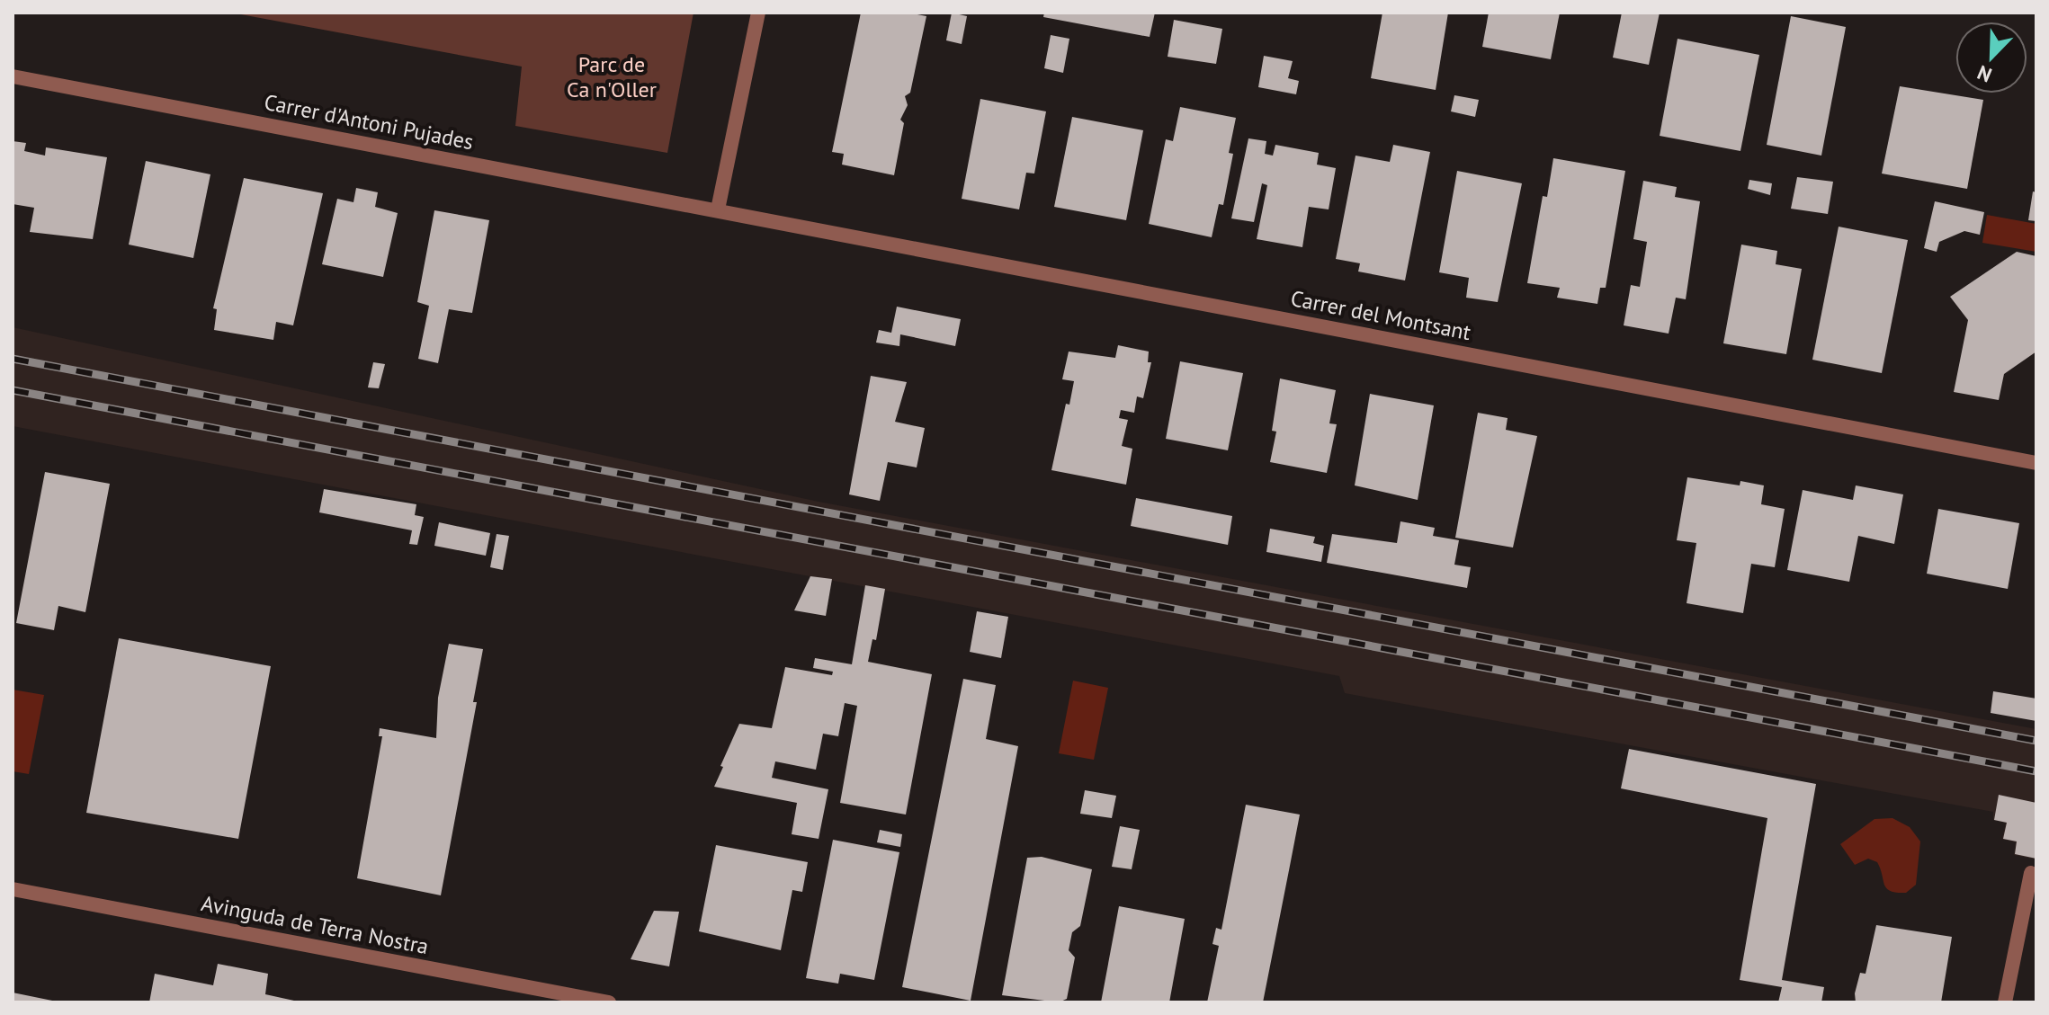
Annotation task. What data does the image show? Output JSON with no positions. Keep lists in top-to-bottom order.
{
  "streets": {
    "street": ["Carrer d'Antoni Pujades", "Carrer del Montsant", "Avinguda de Terra Nostra"]
  },
  "crossings": [
    ["Carrer d'Antoni Pujades", "Carrer del Montsant"]
  ],
  "parks": ["Parc de Ca n'Oller"],
  "north": "bottom left"
}
